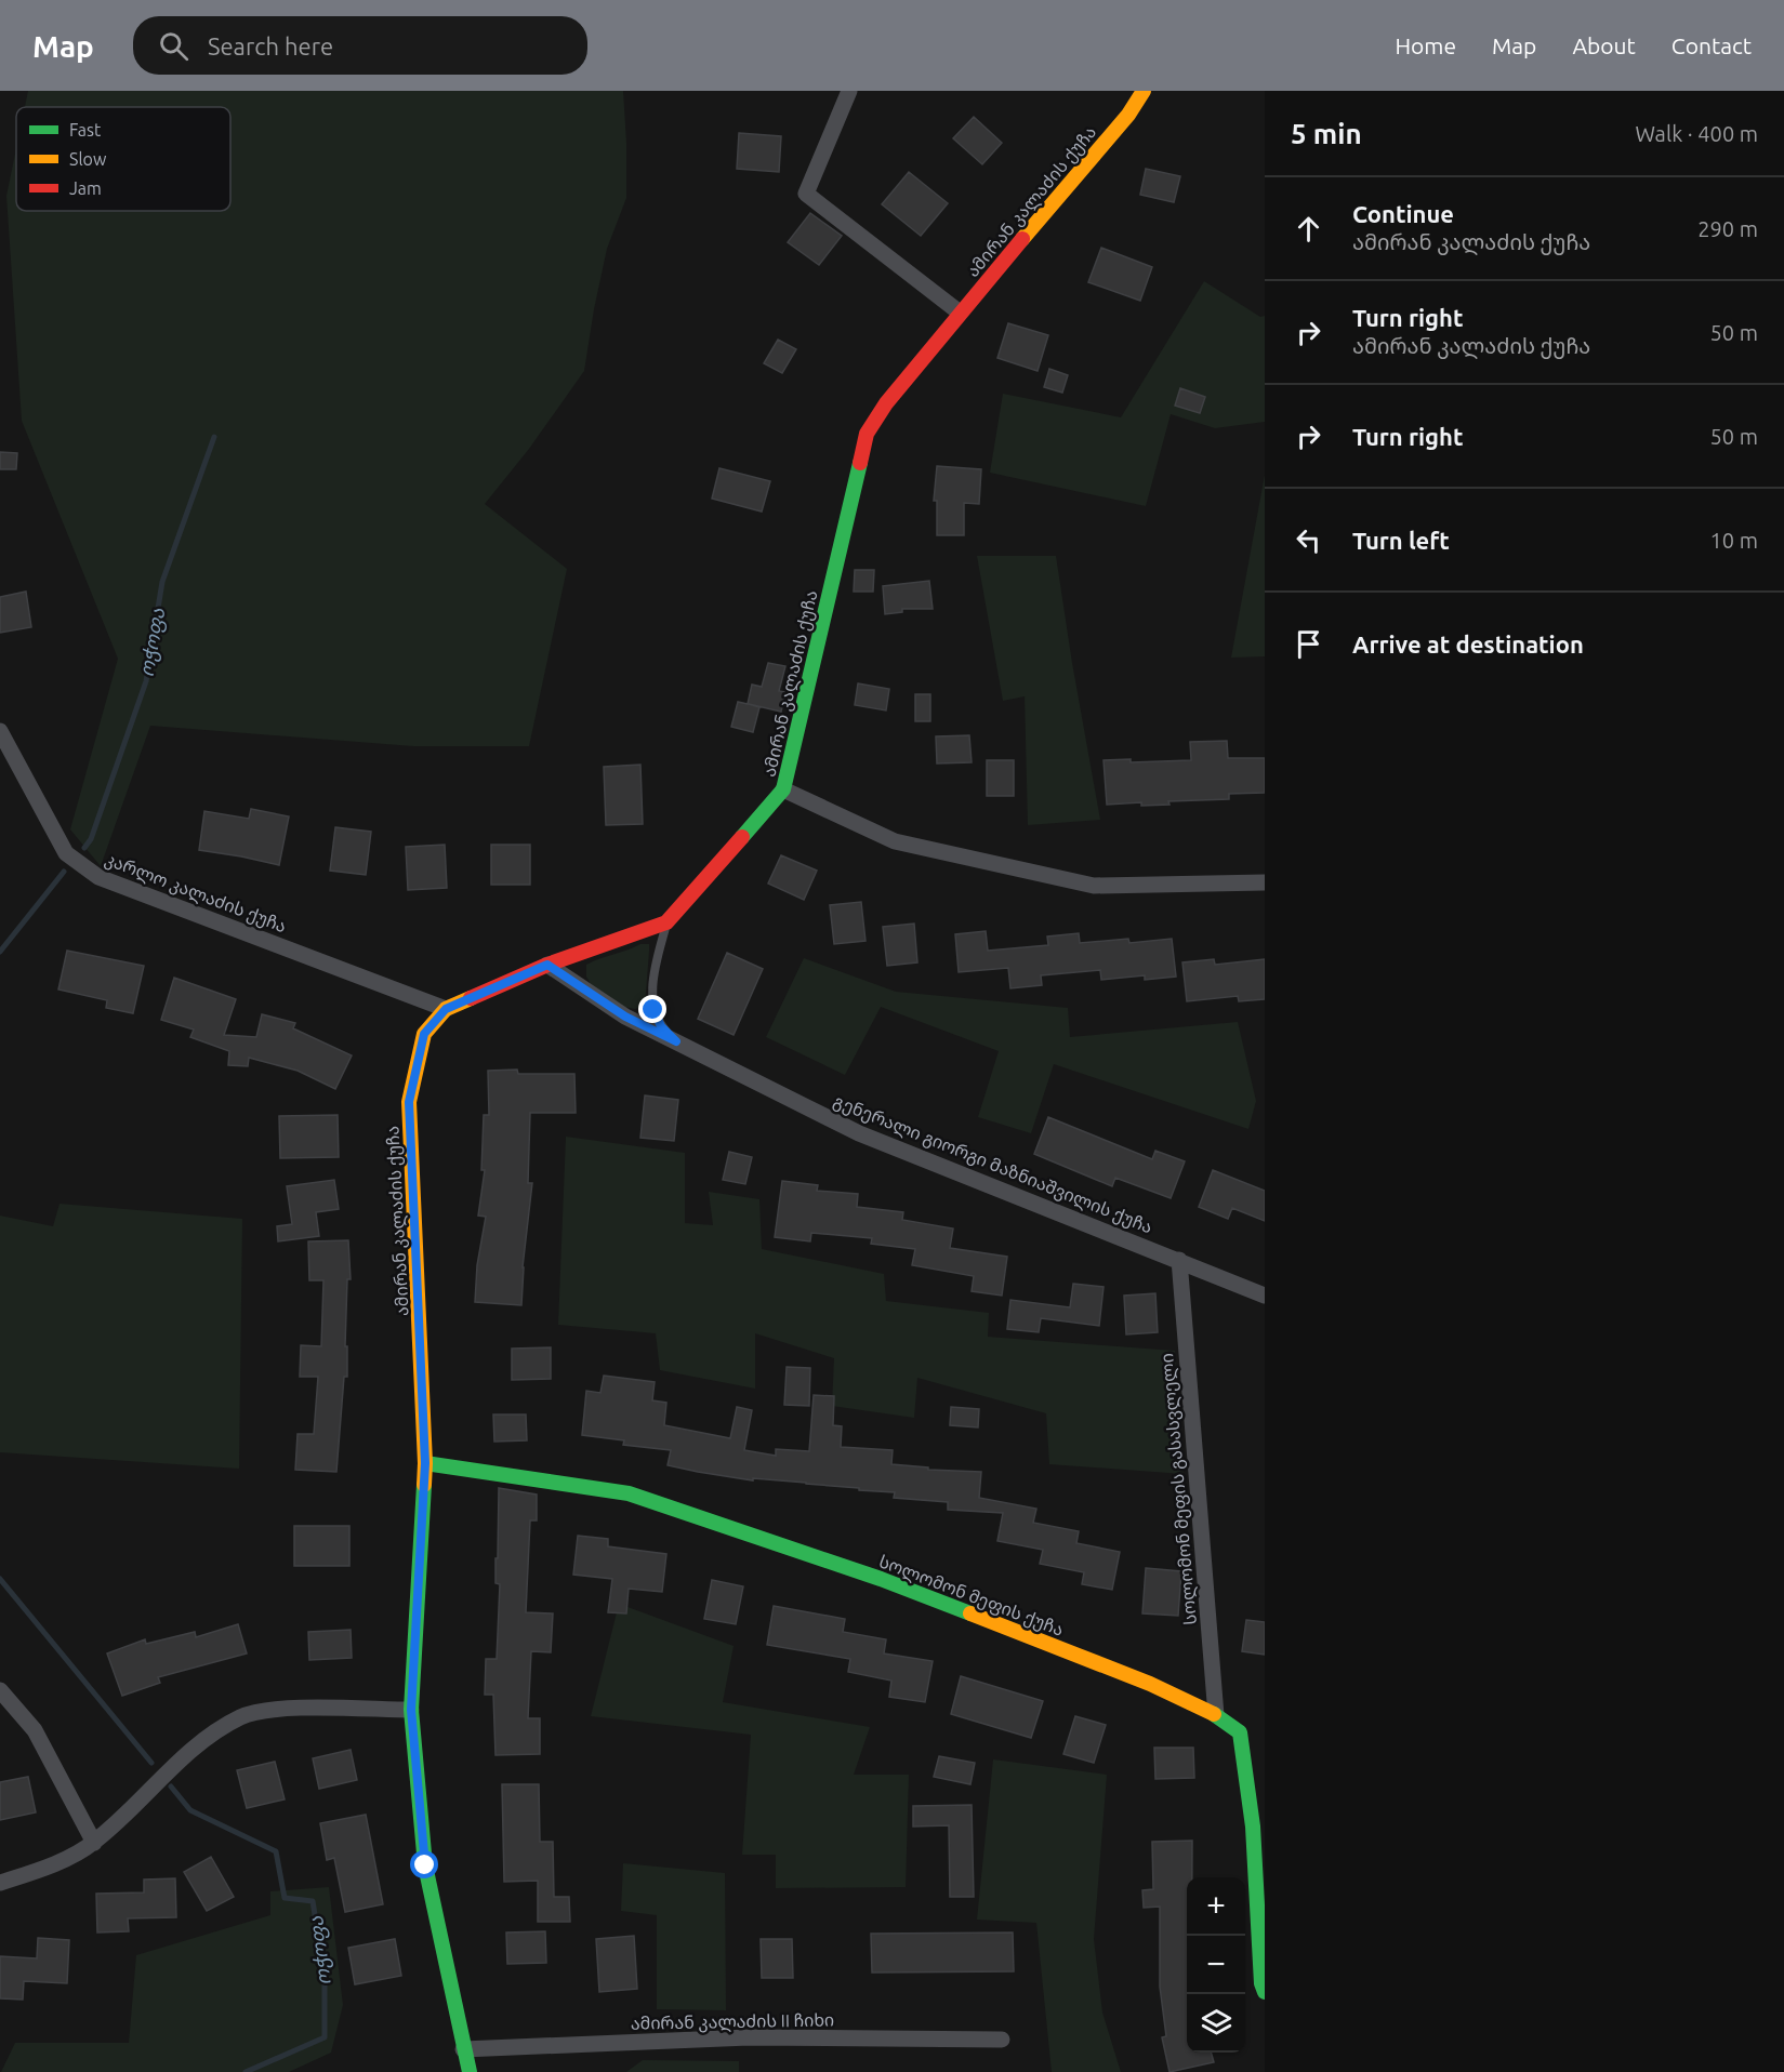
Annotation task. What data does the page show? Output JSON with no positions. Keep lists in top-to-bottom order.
{
  "streets": {
    "street": [
      "ამირან კალაძის ქუჩა",
      "კარლო კალაძის ქუჩა",
      "გენერალი გიორგი მაზნიაშვილის ქუჩა",
      "სოლომონ მეფის გასასვლელი",
      "სოლომონ მეფის ქუჩა",
      "ამირან კალაძის II ჩიხი"
    ]
  },
  "crossings": [
    ["ამირან კალაძის ქუჩა", "კარლო კალაძის ქუჩა"],
    ["ამირან კალაძის ქუჩა", "გენერალი გიორგი მაზნიაშვილის ქუჩა"],
    ["ამირან კალაძის ქუჩა", "სოლომონ მეფის ქუჩა"],
    ["ამირან კალაძის ქუჩა", "ამირან კალაძის II ჩიხი"],
    ["გენერალი გიორგი მაზნიაშვილის ქუჩა", "სოლომონ მეფის გასასვლელი"],
    ["სოლომონ მეფის გასასვლელი", "სოლომონ მეფის ქუჩა"]
  ],
  "water": ["ოჭოფა"],
  "legend": ["Fast", "Slow", "Jam"],
  "page": {
    "header": "Map",
    "search": "Search here",
    "nav": [
      "Home",
      "Map",
      "About",
      "Contact"
    ],
    "heading": ["5 min", "Walk · 400 m"],
    "list": [
      ["Continue", "ამირან კალაძის ქუჩა", "290 m"],
      ["Turn right", "ამირან კალაძის ქუჩა", "50 m"],
      ["Turn right", "50 m"],
      ["Turn left", "10 m"],
      "Arrive at destination"
    ],
    "map_buttons": ["+", "−"]
  }
}
